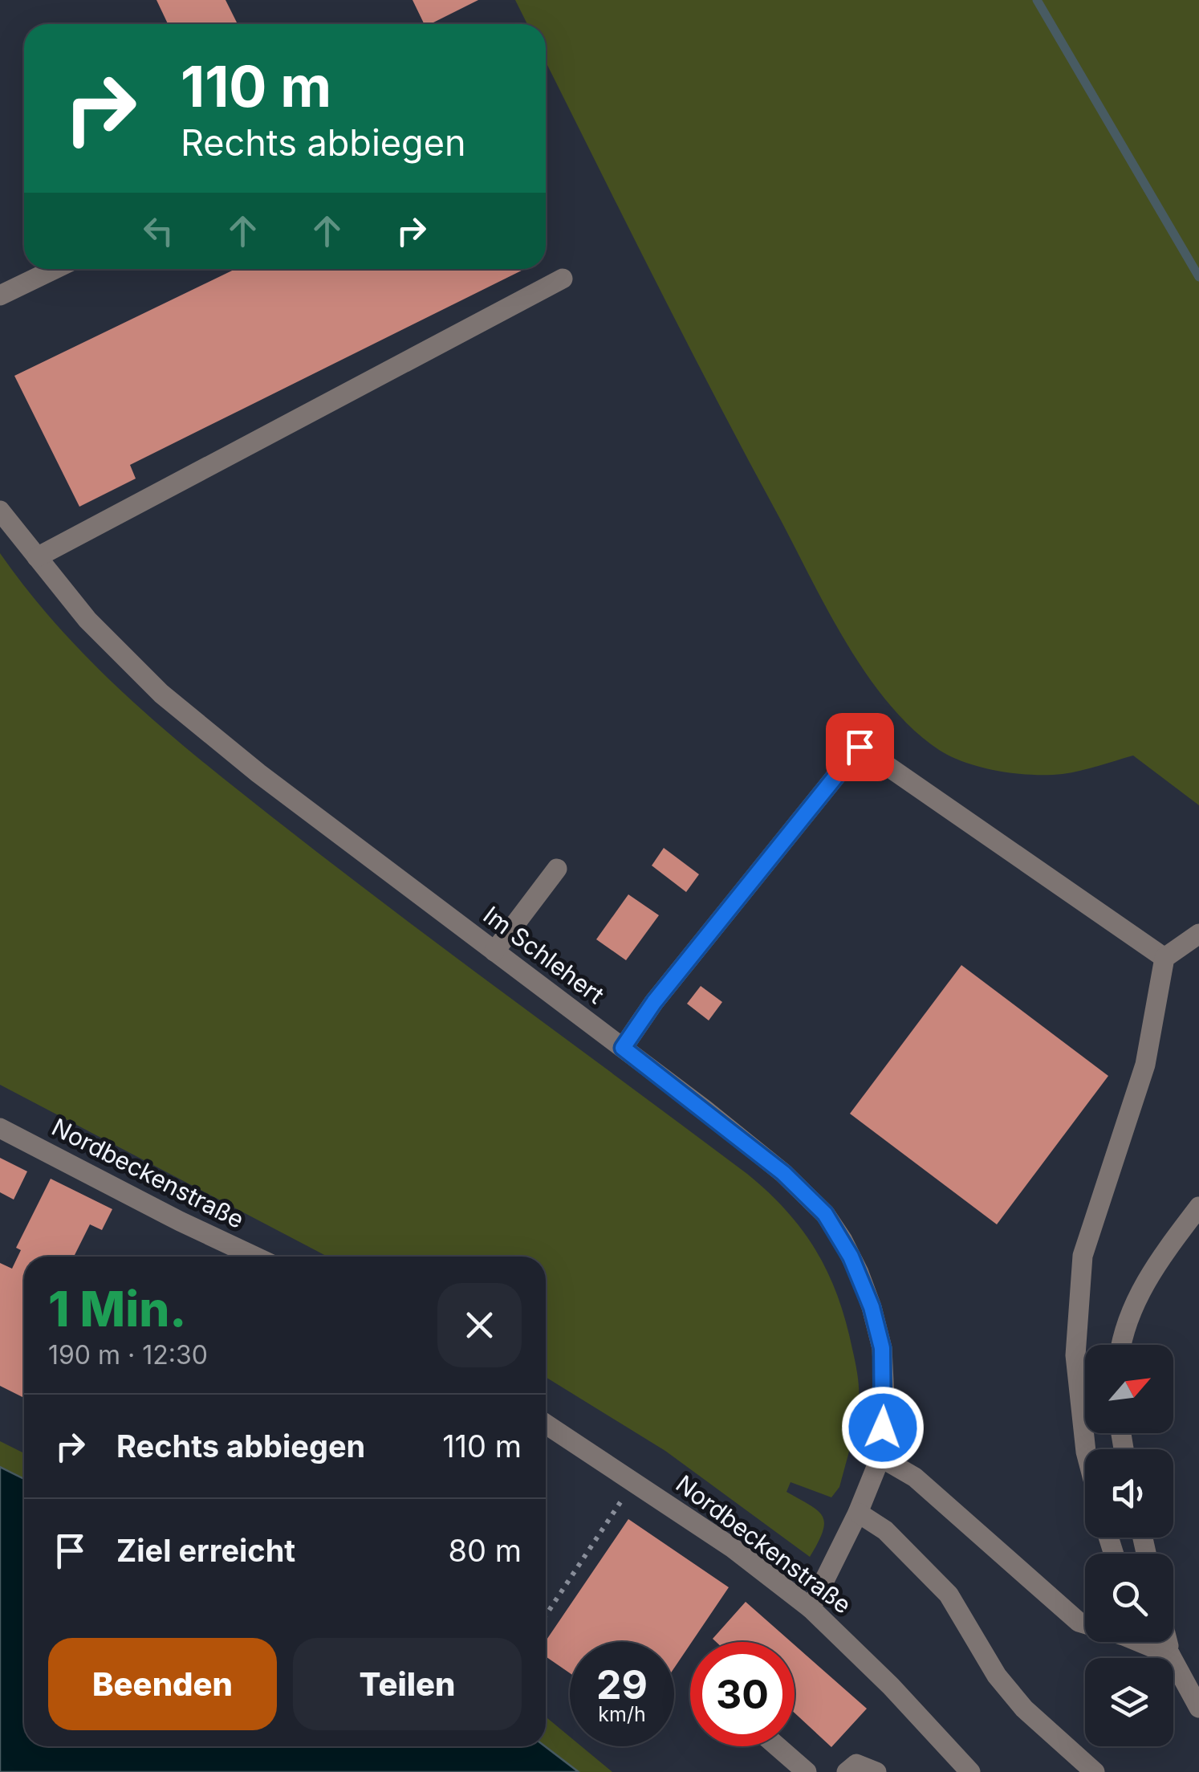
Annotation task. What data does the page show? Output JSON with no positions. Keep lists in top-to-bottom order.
{
  "streets": {
    "street": ["Im Schlehert", "Nordbeckenstraße"]
  },
  "crossings": [
    ["Im Schlehert", "Nordbeckenstraße"]
  ],
  "north": "top right",
  "page": {
    "turn": ["110 m", "Rechts abbiegen"],
    "heading": ["1 Min.", "190 m · 12:30"],
    "list": [
      {
        "name": "Rechts abbiegen",
        "value": "110 m"
      },
      {
        "name": "Ziel erreicht",
        "value": "80 m"
      }
    ],
    "buttons": ["Beenden", "Teilen"],
    "speed": "29 km/h",
    "limit": "30"
  }
}
